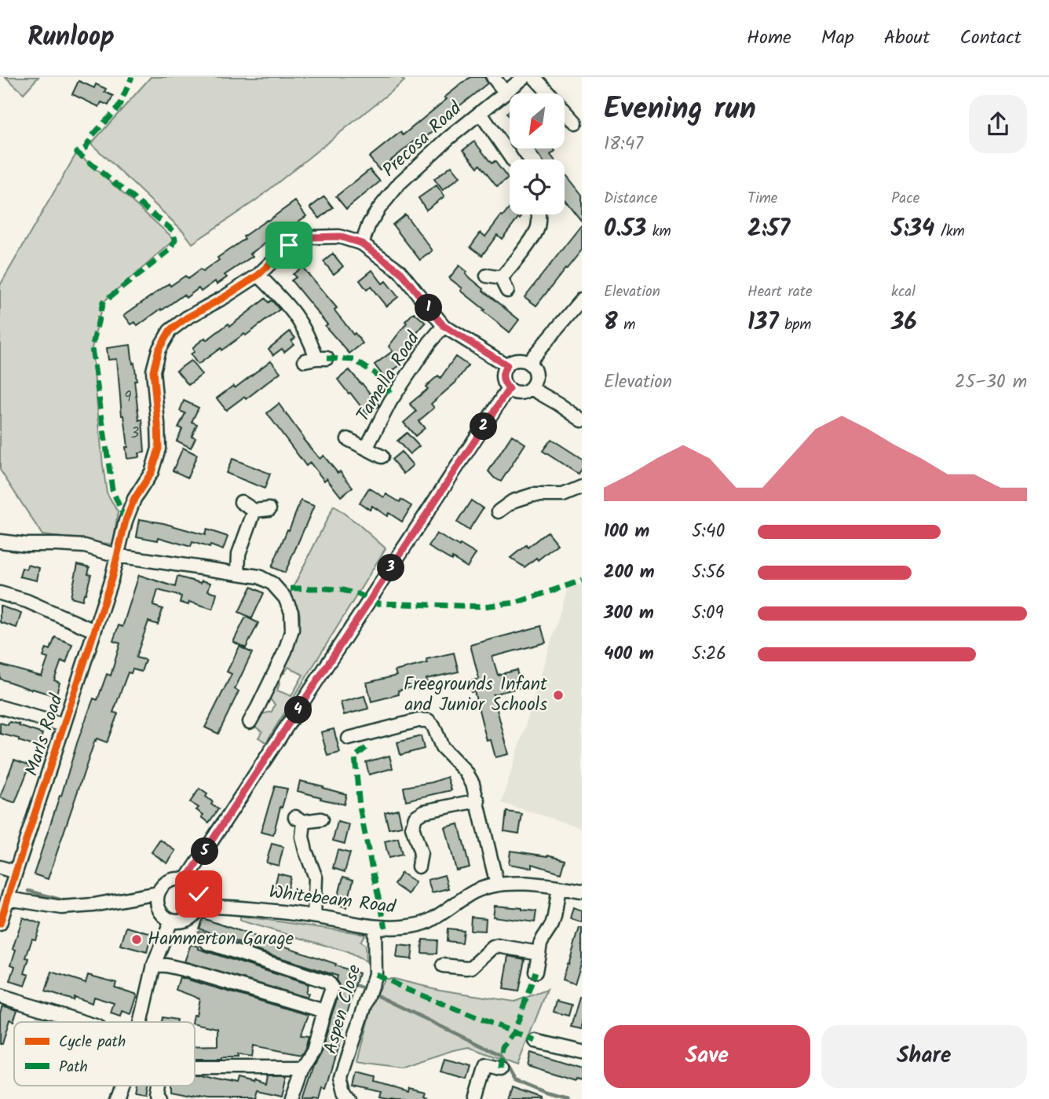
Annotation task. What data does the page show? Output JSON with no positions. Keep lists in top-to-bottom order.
{
  "streets": {
    "street": [
      "Precosa Road",
      "Tamella Road",
      "Marls Road",
      "Whitebeam Road",
      "Aspen Close"
    ]
  },
  "crossings": [
    ["Precosa Road", "Marls Road"],
    ["Whitebeam Road", "Aspen Close"]
  ],
  "places": ["Freegrounds Infant and Junior Schools", "Hammerton Garage"],
  "house_numbers": ["9", "3"],
  "legend": ["Cycle path", "Path"],
  "north": "bottom left",
  "page": {
    "header": "Runloop",
    "nav": [
      "Home",
      "Map",
      "About",
      "Contact"
    ],
    "heading": ["Evening run", "18:47"],
    "stats": [
      ["Distance", "0.53 km"],
      ["Time", "2:57"],
      ["Pace", "5:34 /km"],
      ["Elevation", "8 m"],
      ["Heart rate", "137 bpm"],
      ["kcal", "36"]
    ],
    "pins": [
      "1",
      "2",
      "3",
      "4",
      "5"
    ],
    "chart": ["Elevation", "25–30 m"],
    "list": [
      {
        "name": "100 m",
        "note": "5:40"
      },
      {
        "name": "200 m",
        "note": "5:56"
      },
      {
        "name": "300 m",
        "note": "5:09"
      },
      {
        "name": "400 m",
        "note": "5:26"
      }
    ],
    "buttons": ["Save", "Share"]
  }
}
